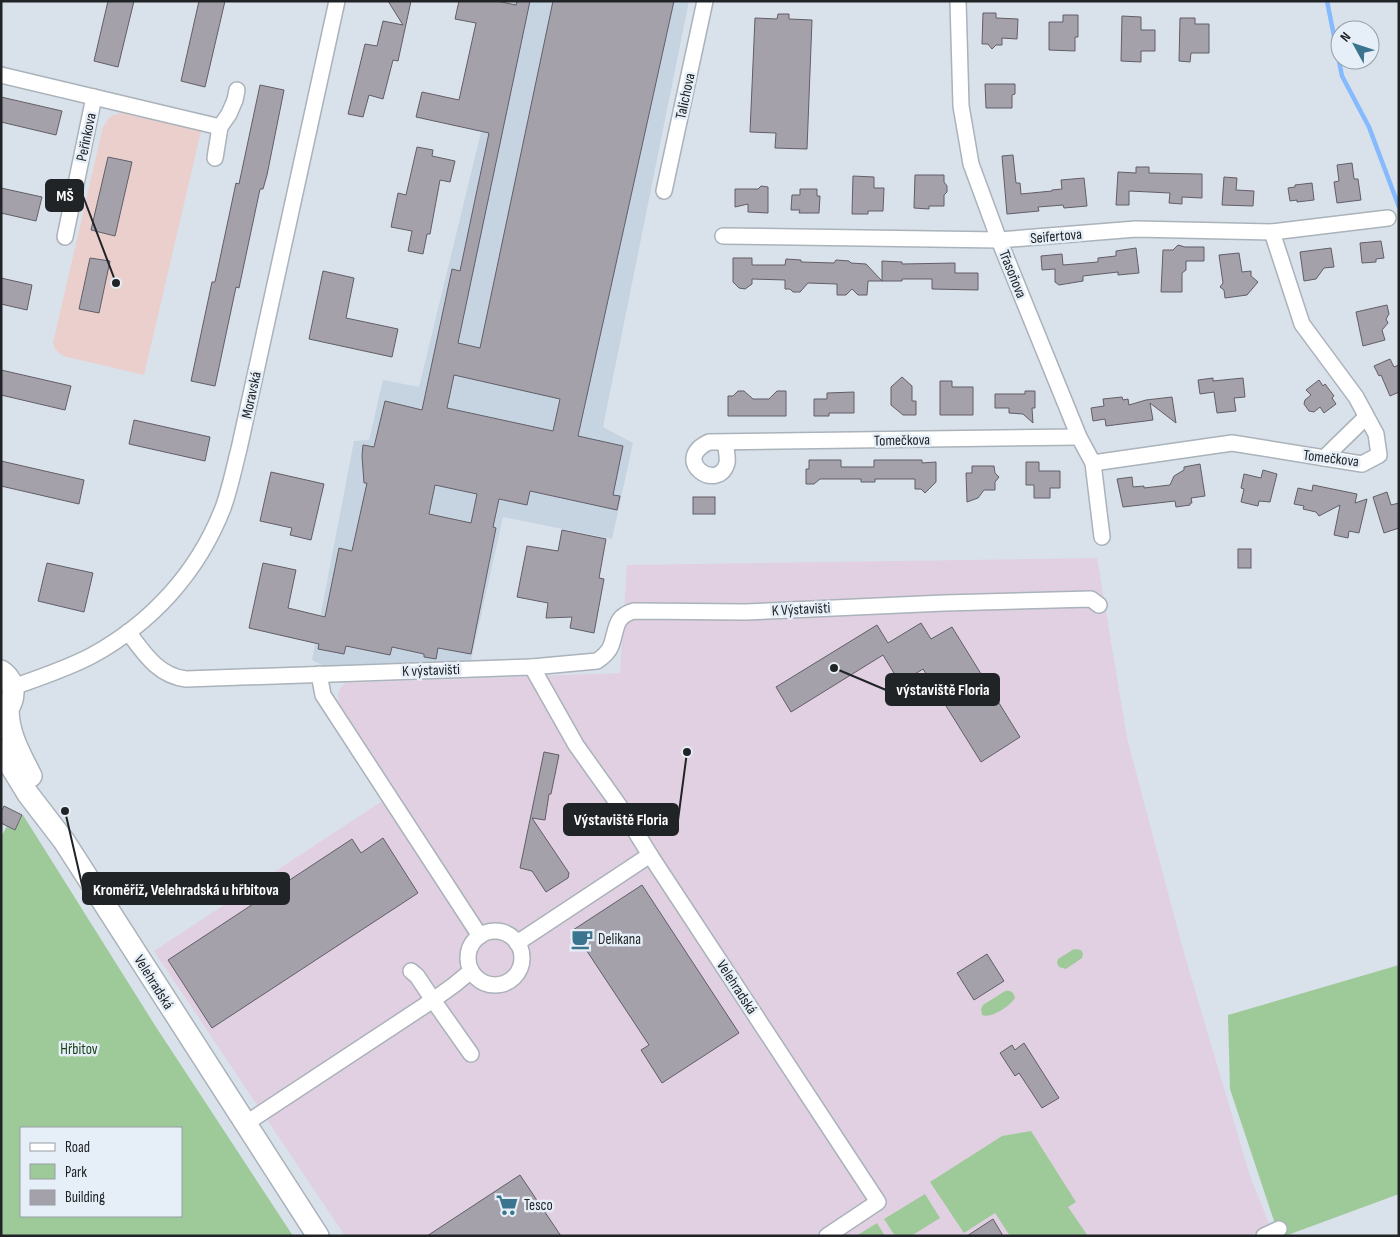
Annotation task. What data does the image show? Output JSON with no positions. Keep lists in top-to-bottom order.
{
  "streets": {
    "main road": ["Velehradská"],
    "street": [
      "Talichova",
      "Peřinkova",
      "Seifertova",
      "Třasoňova",
      "Moravská",
      "Tomečkova",
      "K Výstavišti",
      "K výstavišti"
    ]
  },
  "crossings": [
    ["Seifertova", "Třasoňova"],
    ["Seifertova", "Tomečkova"],
    ["Třasoňova", "Tomečkova"],
    ["Moravská", "K výstavišti"],
    ["Moravská", "Velehradská"],
    ["K Výstavišti", "K výstavišti"]
  ],
  "parks": ["Hřbitov"],
  "places": {
    "other": [
      "MŠ",
      "výstaviště Floria",
      "Výstaviště Floria",
      "Kroměříž, Velehradská u hřbitova"
    ],
    "cafe": ["Delikana"],
    "supermarket": ["Tesco"]
  },
  "legend": ["Road", "Park", "Building"],
  "north": "top left"
}
